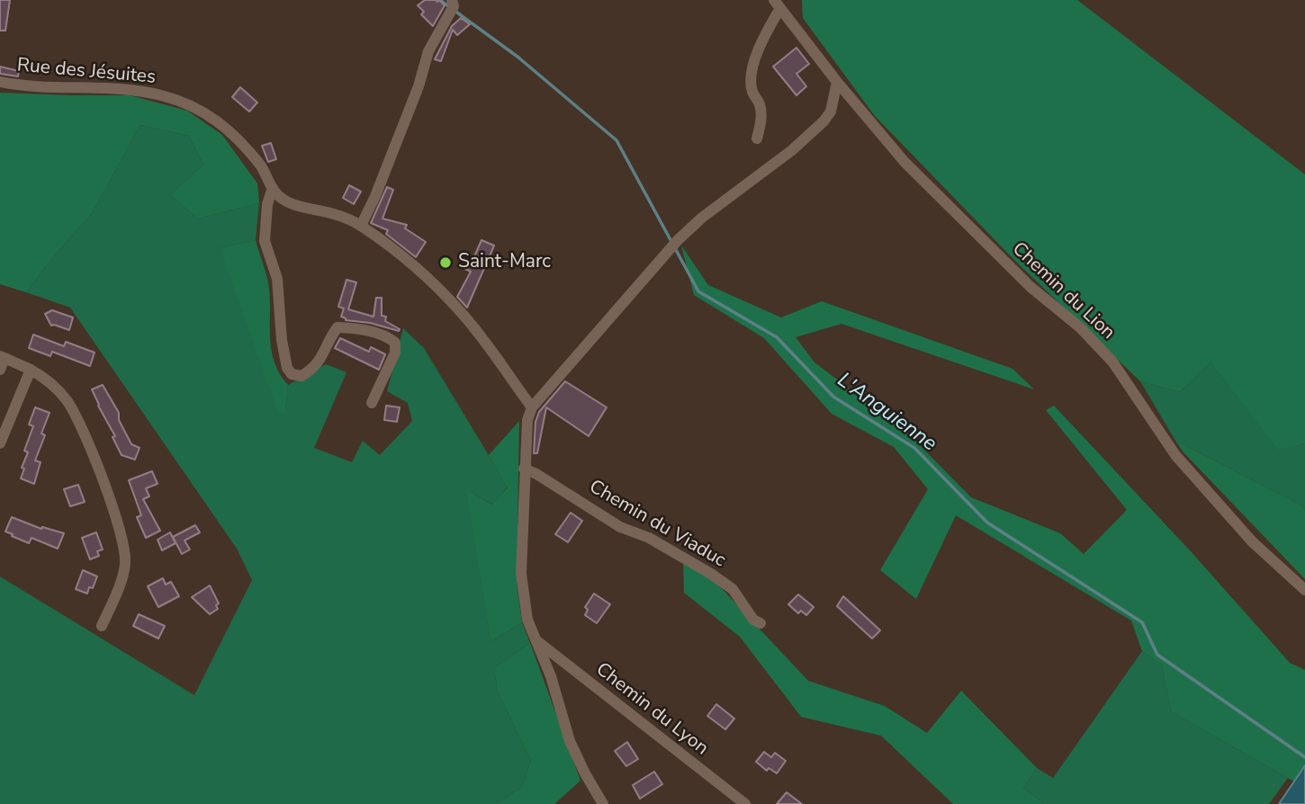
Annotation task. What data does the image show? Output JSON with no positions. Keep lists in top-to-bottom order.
{
  "streets": {
    "street": [
      "Rue des Jésuites",
      "Chemin du Lion",
      "Chemin du Viaduc",
      "Chemin du Lyon"
    ]
  },
  "water": ["L'Anguienne"],
  "places": ["Saint-Marc"]
}
